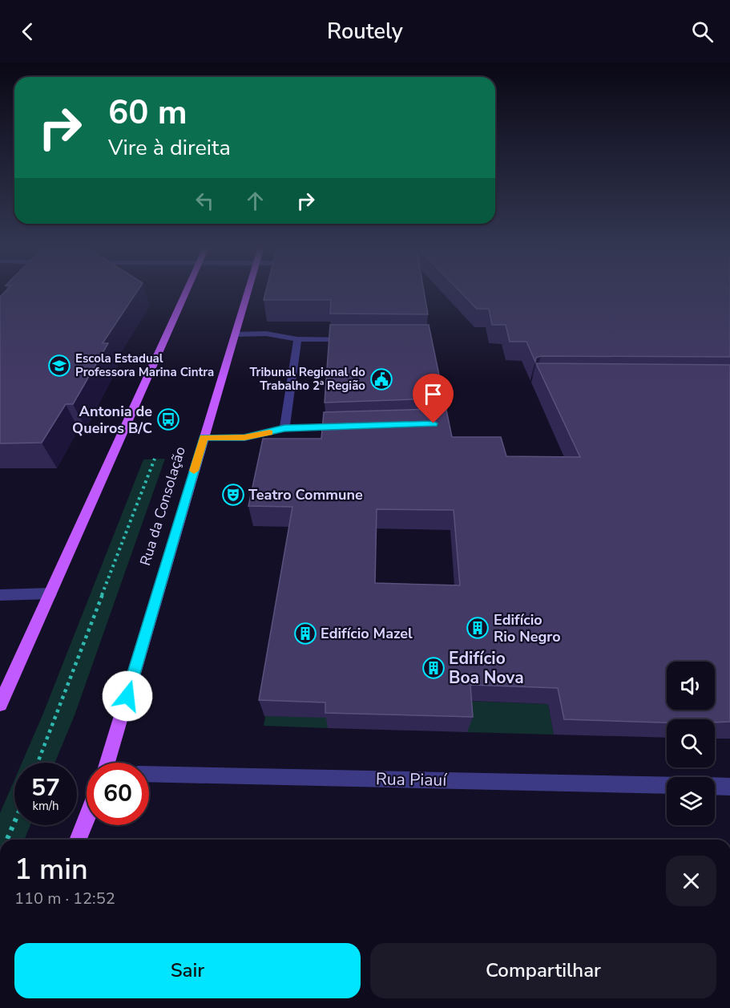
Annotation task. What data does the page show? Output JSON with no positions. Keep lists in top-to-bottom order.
{
  "streets": {
    "main road": ["Rua da Consolação"],
    "street": ["Rua Piauí"]
  },
  "places": {
    "school or university": ["Escola Estadual Professora Marina Cintra"],
    "public building": ["Tribunal Regional do Trabalho 2ª Região"],
    "bus stop": ["Antonia de Queiros B/C"],
    "theatre": ["Teatro Commune"],
    "building": ["Edifício Rio Negro", "Edifício Mazel", "Edifício Boa Nova"]
  },
  "page": {
    "header": "Routely",
    "turn": ["60 m", "Vire à direita"],
    "speed": "57 km/h",
    "limit": "60",
    "heading": ["1 min", "110 m · 12:52"],
    "buttons": ["Sair", "Compartilhar"]
  }
}
